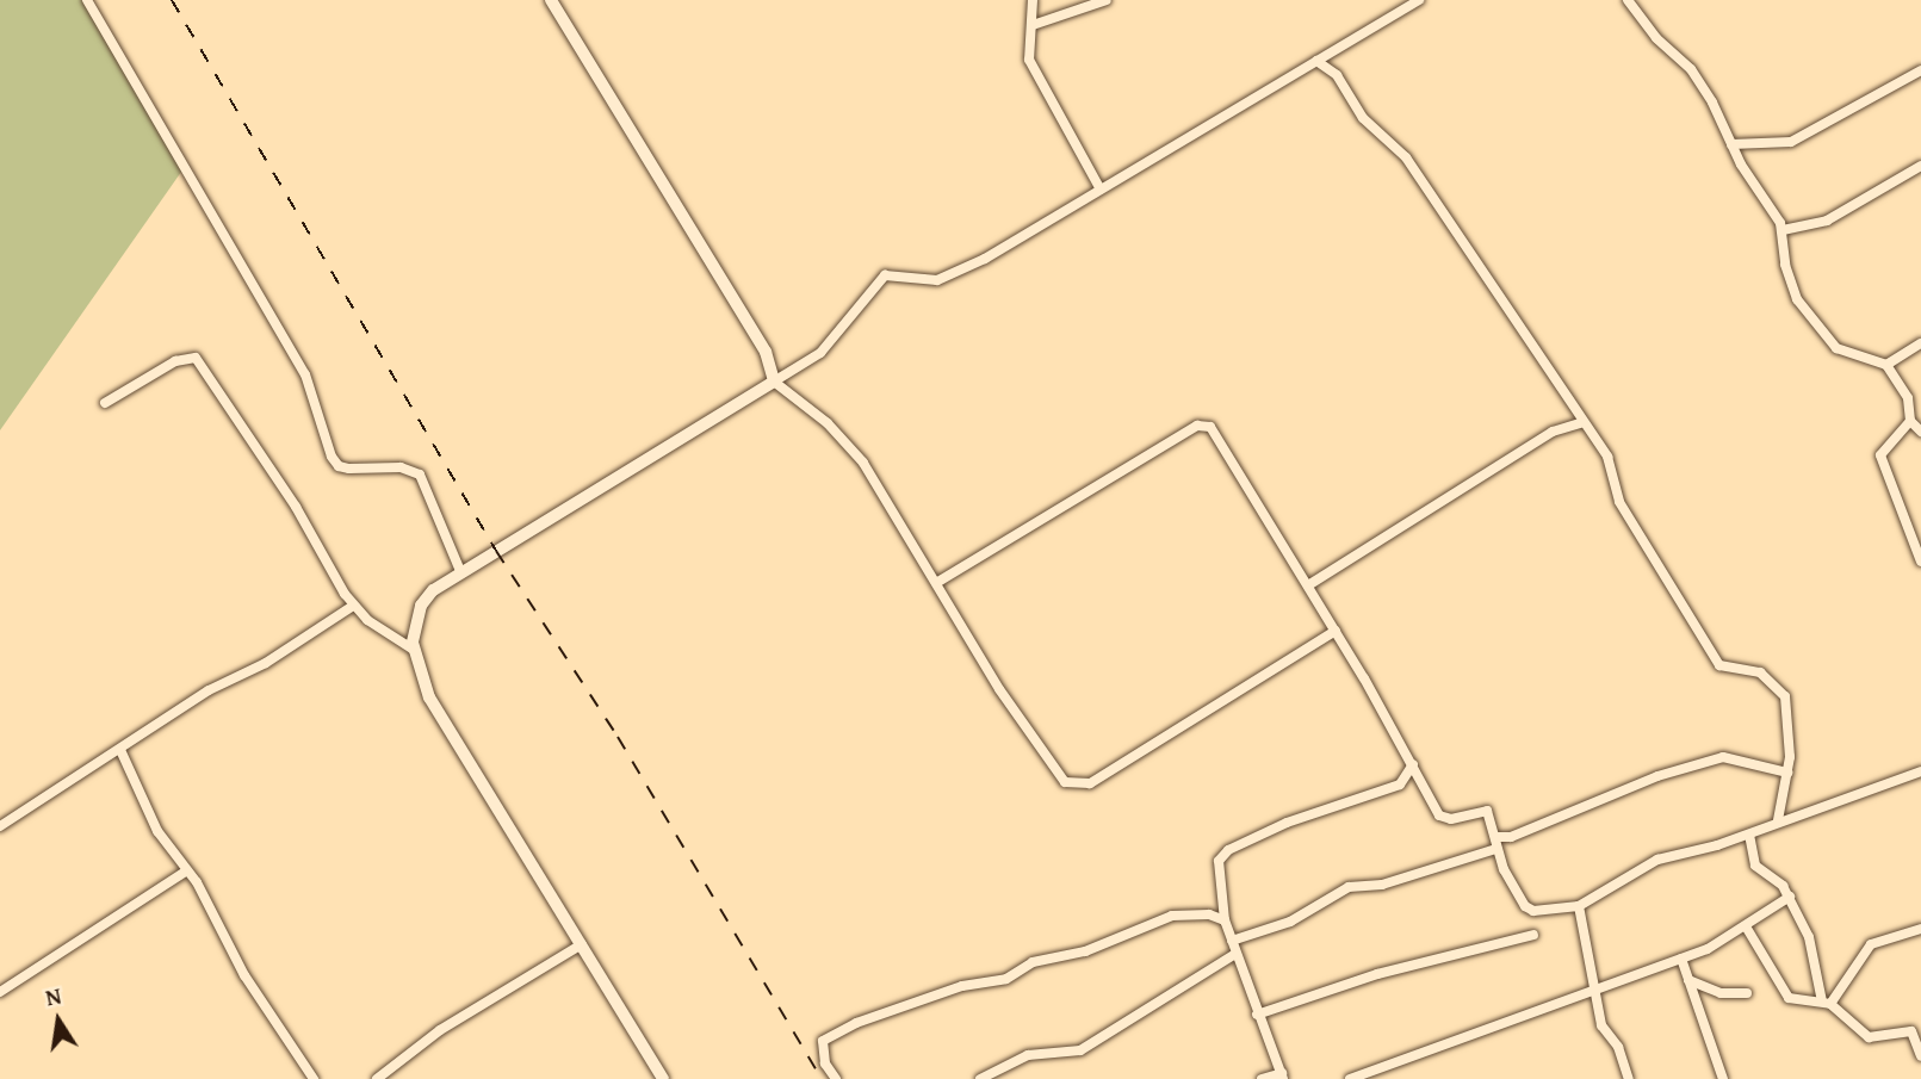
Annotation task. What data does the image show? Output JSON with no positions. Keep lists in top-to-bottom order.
{
  "north": "top"
}
